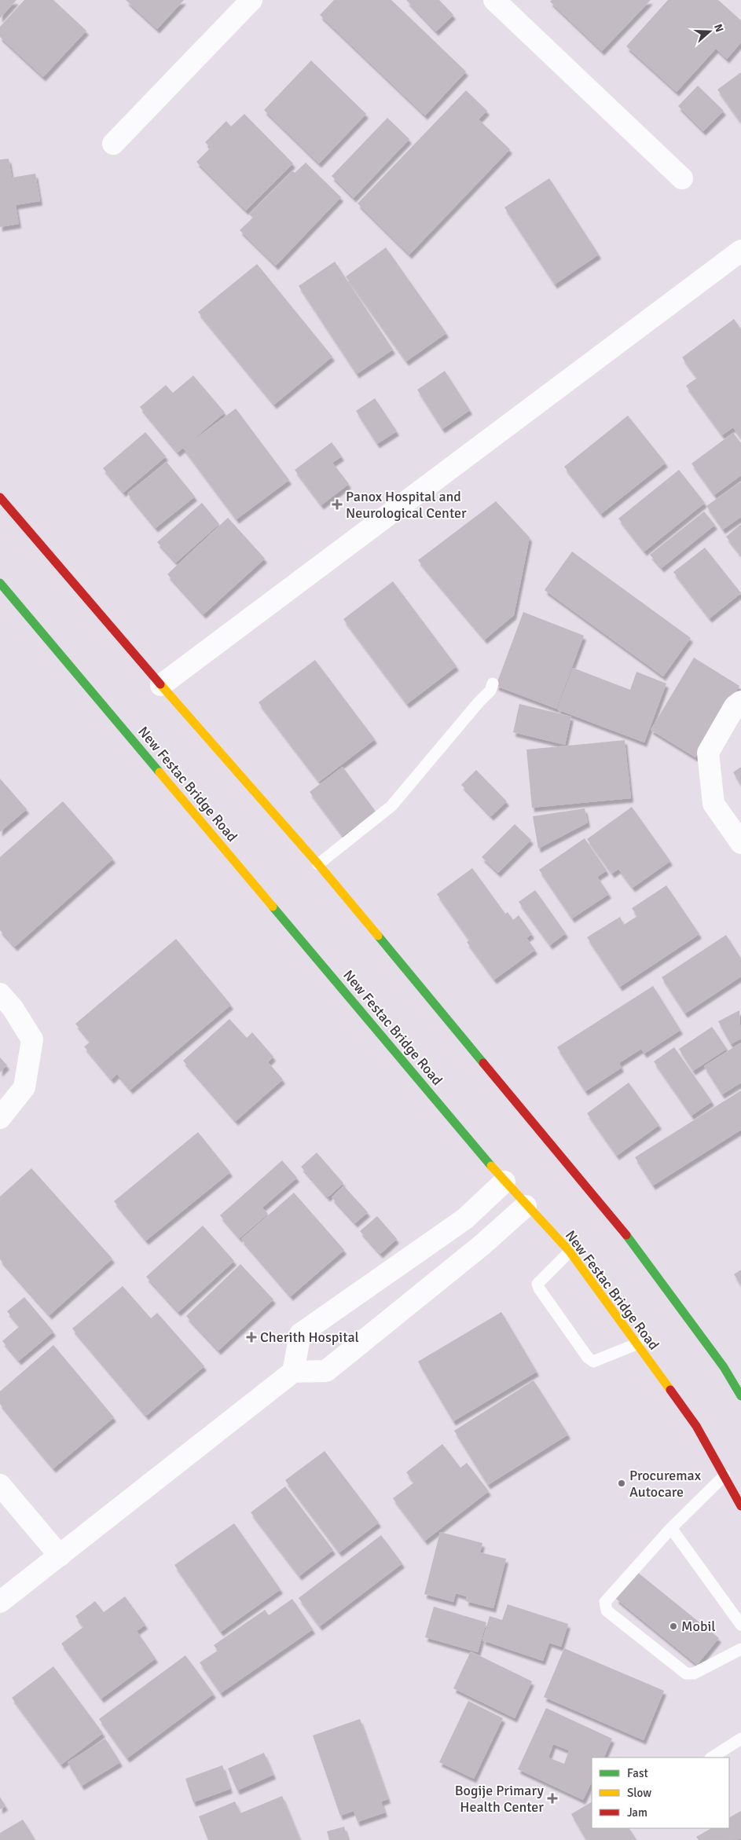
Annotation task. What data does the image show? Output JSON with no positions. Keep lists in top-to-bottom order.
{
  "streets": {
    "main road": ["New Festac Bridge Road"]
  },
  "places": {
    "health": ["Panox Hospital and Neurological Center", "Cherith Hospital", "Bogije Primary Health Center"],
    "other": ["Procuremax Autocare", "Mobil"]
  },
  "legend": ["Fast", "Slow", "Jam"],
  "north": "right"
}
